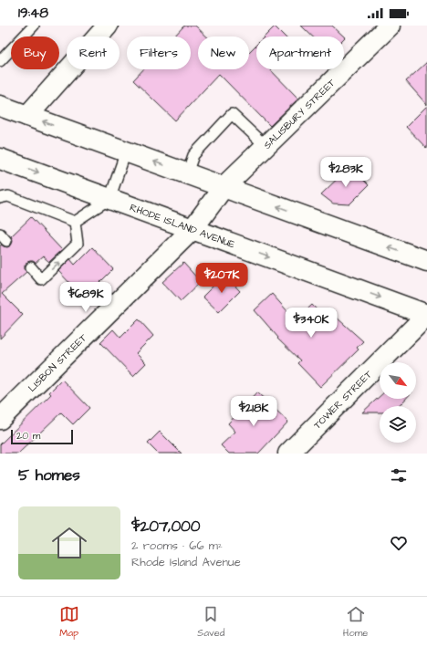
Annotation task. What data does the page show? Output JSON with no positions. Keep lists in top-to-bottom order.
{
  "streets": {
    "main road": [
      "SALISBURY STREET",
      "RHODE ISLAND AVENUE",
      "LISBON STREET",
      "TOWER STREET"
    ]
  },
  "crossings": [
    ["SALISBURY STREET", "RHODE ISLAND AVENUE"],
    ["SALISBURY STREET", "LISBON STREET"],
    ["RHODE ISLAND AVENUE", "LISBON STREET"],
    ["RHODE ISLAND AVENUE", "TOWER STREET"]
  ],
  "scale_bar": "20 m",
  "north": "bottom right",
  "page": {
    "status": "19:48",
    "chip": [
      "Buy",
      "Rent",
      "Filters",
      "New",
      "Apartment"
    ],
    "price": [
      "$283K",
      "$207K",
      "$689K",
      "$340K",
      "$218K"
    ],
    "scale": "20 m",
    "heading": "5 homes",
    "list": [
      {
        "name": "$207,000",
        "note": "2 rooms · 66 m² · Rhode Island Avenue"
      }
    ],
    "tabs": ["Map", "Saved", "Home"]
  }
}
